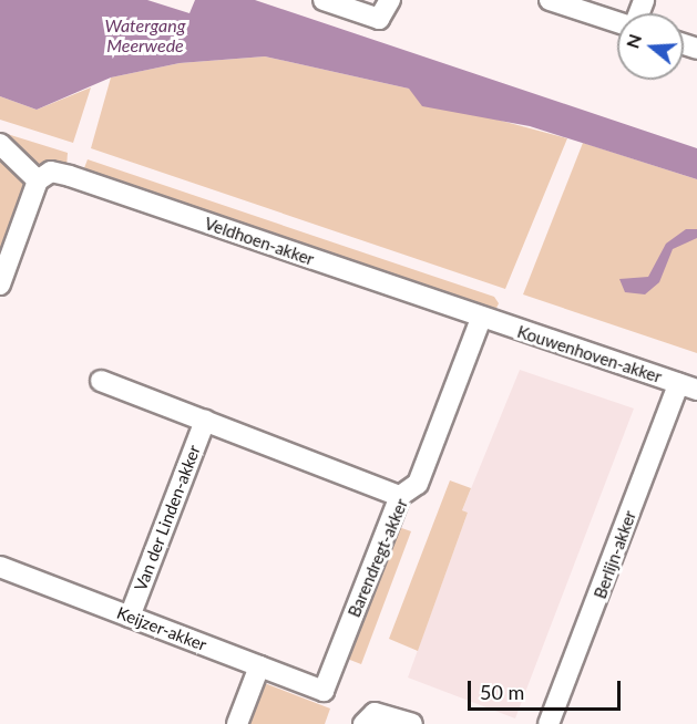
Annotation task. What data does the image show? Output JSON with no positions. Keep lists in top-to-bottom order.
{
  "streets": {
    "street": [
      "Veldhoen-akker",
      "Kouwenhoven-akker",
      "Van der Linden-akker",
      "Berlijn-akker",
      "Barendregt-akker",
      "Keijzer-akker"
    ]
  },
  "crossings": [
    ["Veldhoen-akker", "Kouwenhoven-akker"],
    ["Veldhoen-akker", "Barendregt-akker"],
    ["Kouwenhoven-akker", "Berlijn-akker"],
    ["Kouwenhoven-akker", "Barendregt-akker"],
    ["Van der Linden-akker", "Keijzer-akker"],
    ["Barendregt-akker", "Keijzer-akker"]
  ],
  "water": ["Watergang Meerwede"],
  "scale_bar": "50 m",
  "north": "left"
}
